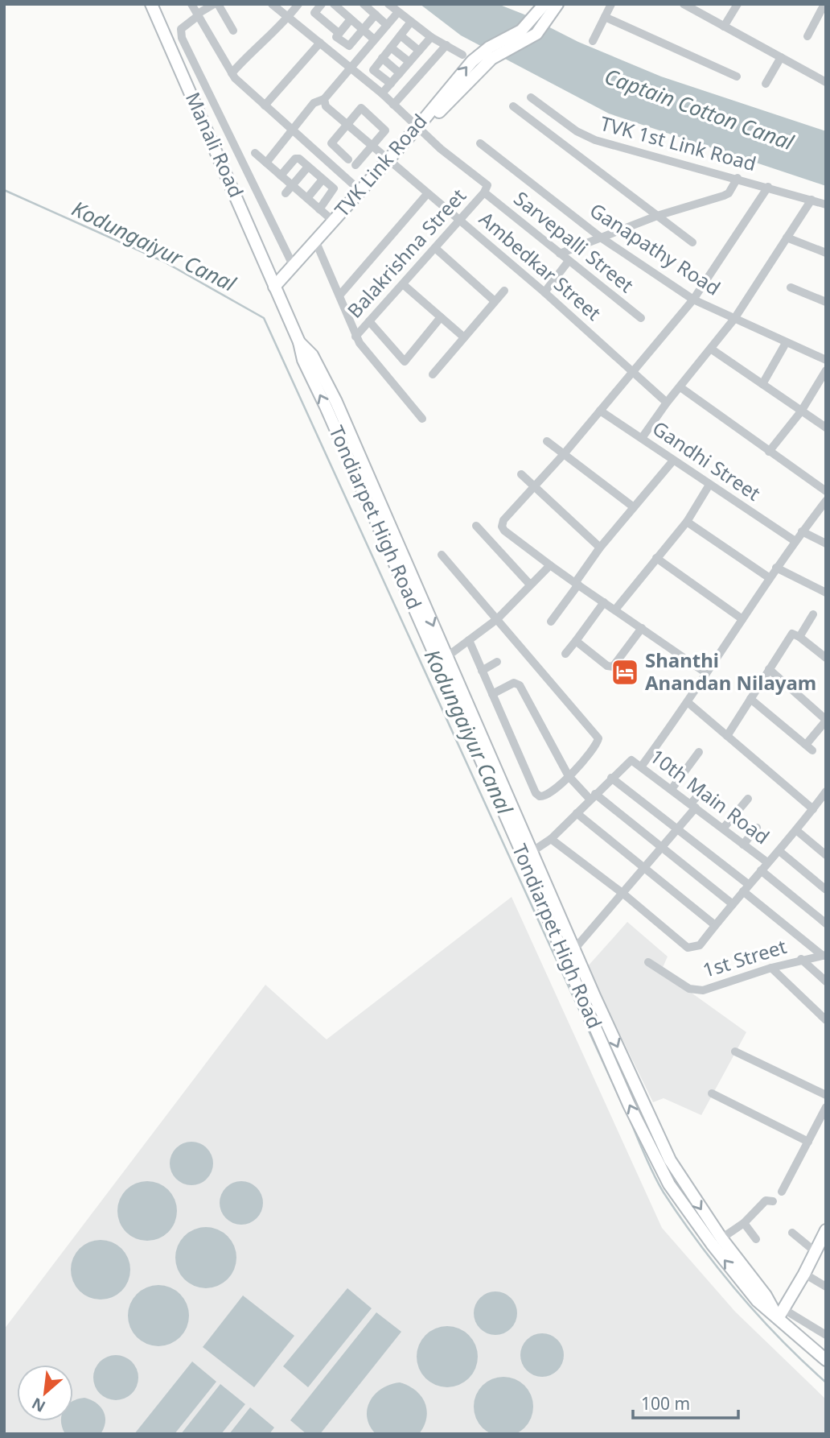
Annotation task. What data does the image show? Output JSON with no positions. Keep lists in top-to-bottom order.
{
  "streets": {
    "main road": ["Manali Road", "TVK Link Road", "Tondiarpet High Road"],
    "street": [
      "TVK 1st Link Road",
      "Sarvepalli Street",
      "Ganapathy Road",
      "Balakrishna Street",
      "Ambedkar Street",
      "Gandhi Street",
      "10th Main Road",
      "1st Street"
    ]
  },
  "crossings": [
    ["Manali Road", "TVK Link Road"],
    ["Manali Road", "Tondiarpet High Road"],
    ["TVK Link Road", "Ambedkar Street"],
    ["TVK Link Road", "Tondiarpet High Road"],
    ["Sarvepalli Street", "Balakrishna Street"],
    ["Balakrishna Street", "Ambedkar Street"],
    ["Tondiarpet High Road", "10th Main Road"]
  ],
  "water": ["Captain Cotton Canal", "Kodungaiyur Canal"],
  "places": {
    "hotel": ["Shanthi Anandan Nilayam"]
  },
  "scale_bar": "100 m",
  "north": "bottom left"
}
